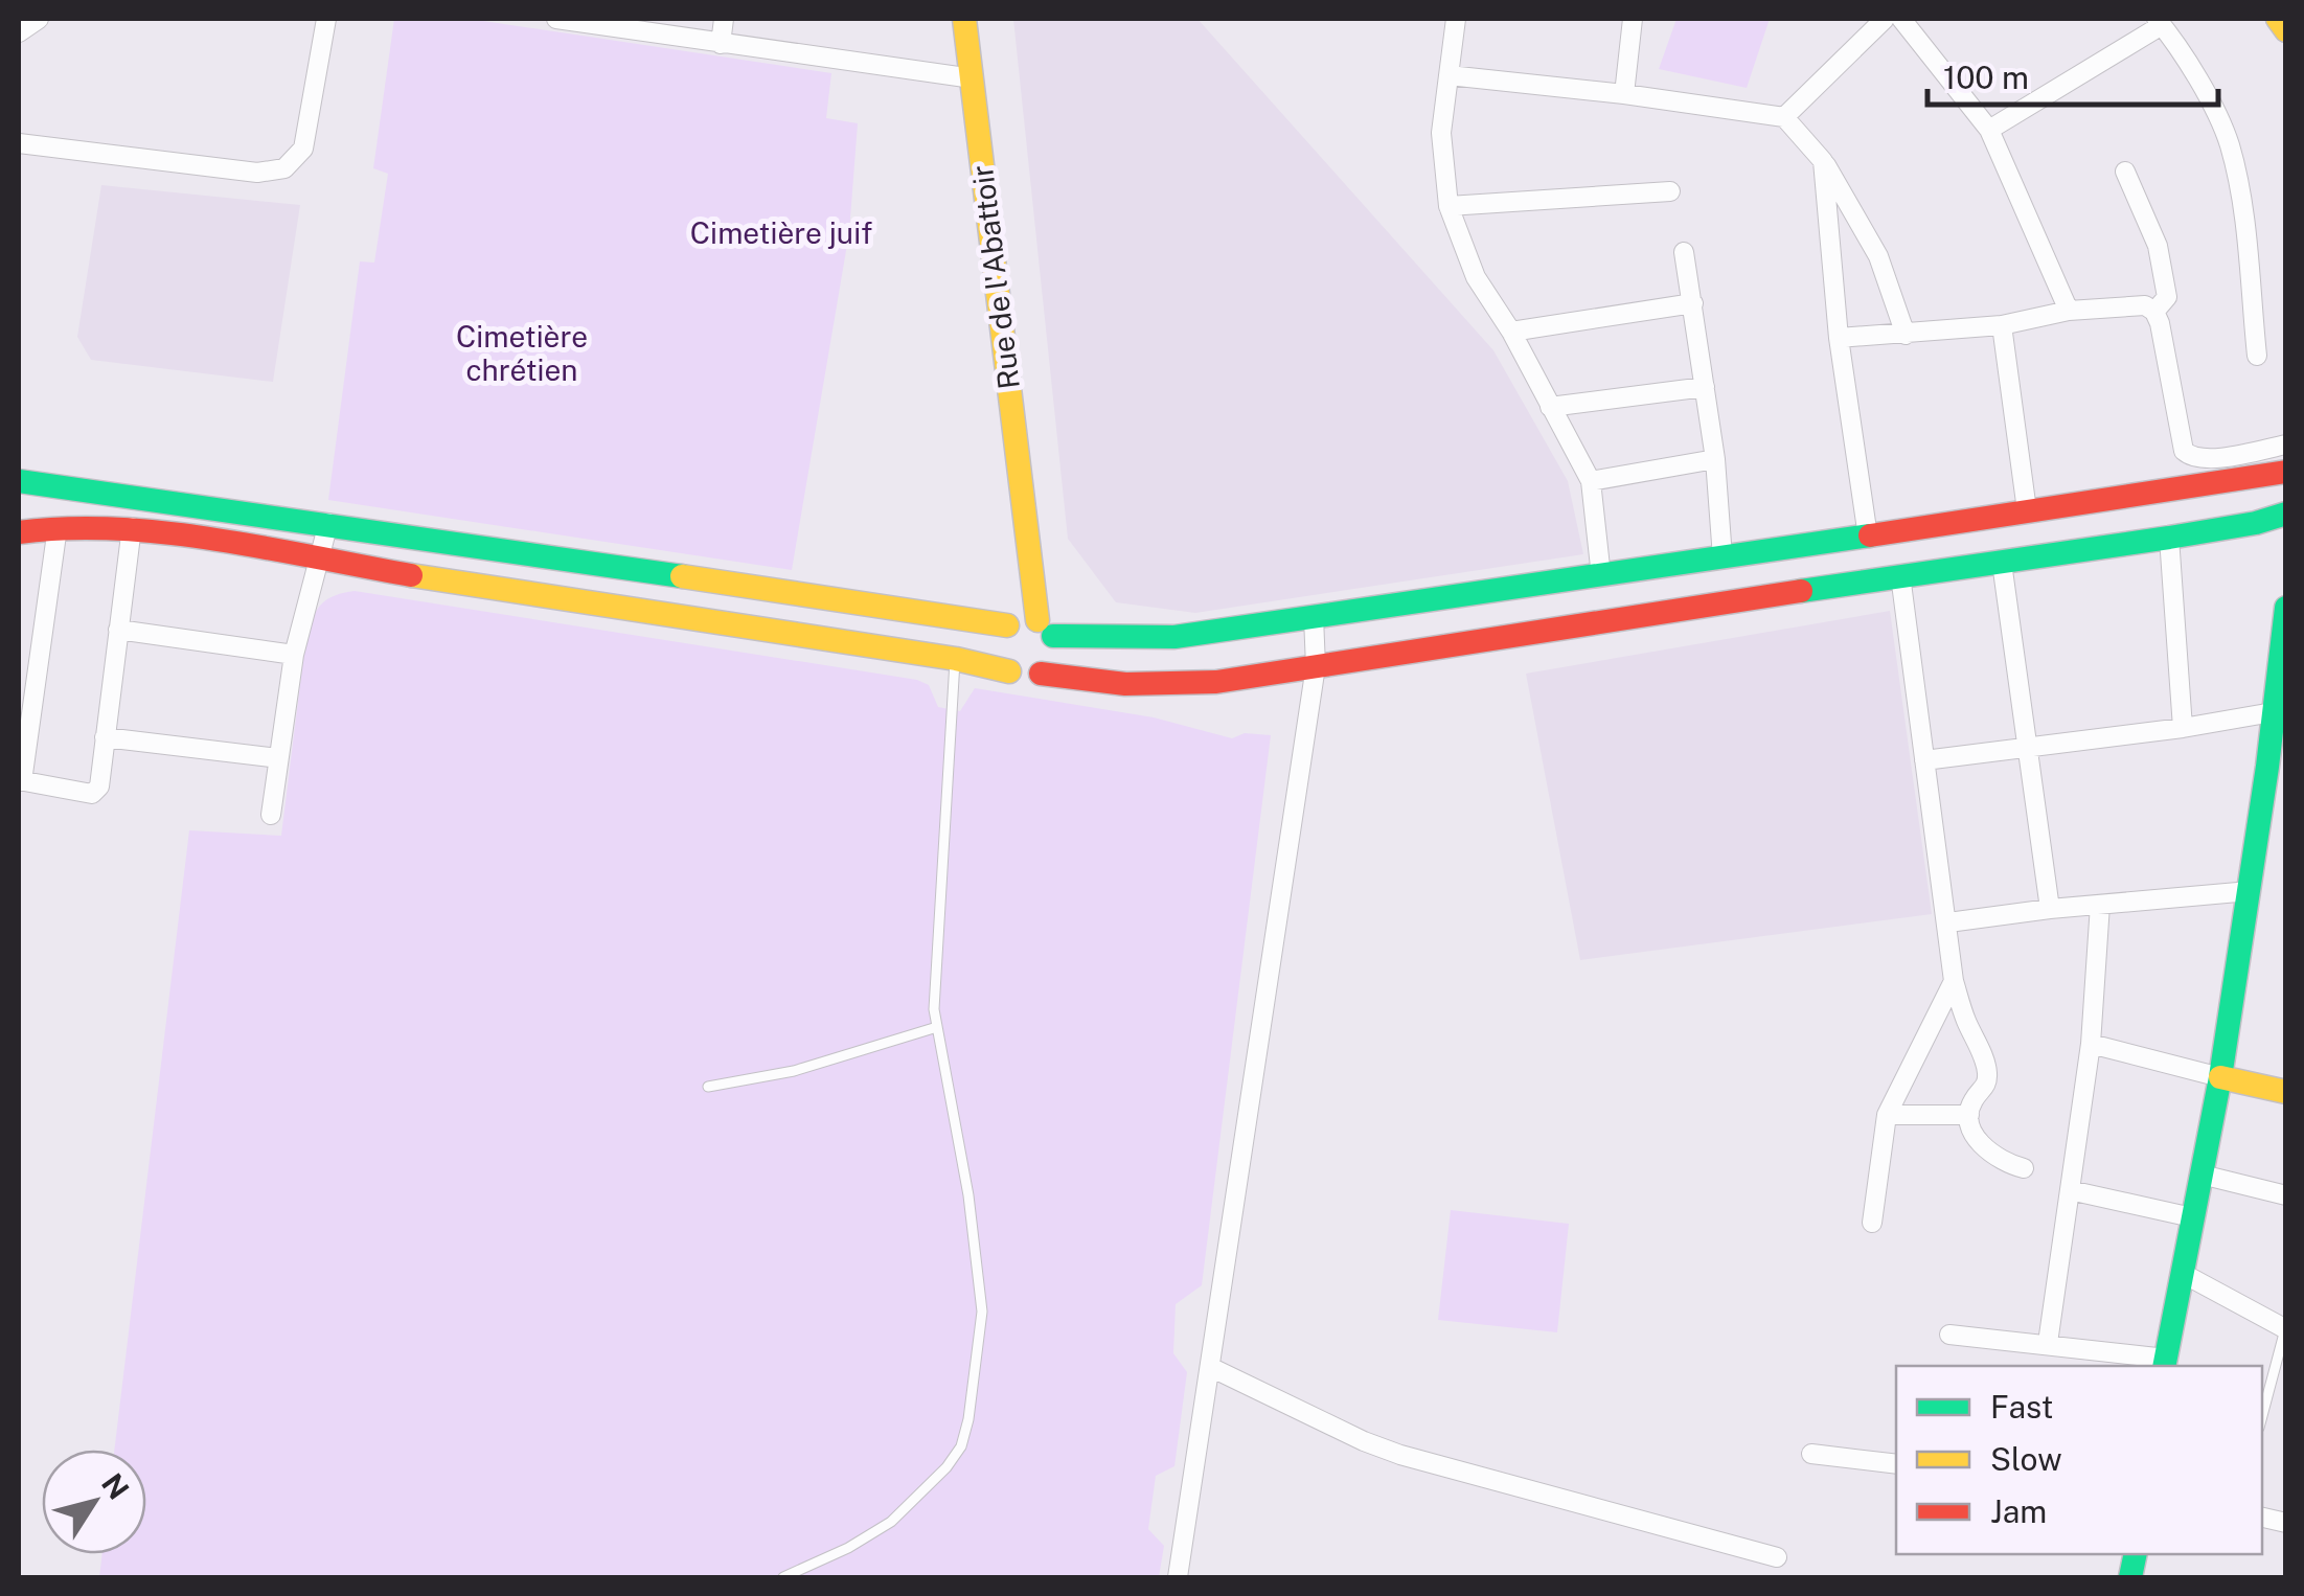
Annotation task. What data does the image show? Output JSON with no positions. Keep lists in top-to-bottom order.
{
  "streets": {
    "street": ["Rue de l'Abattoir"]
  },
  "parks": ["Cimetière juif", "Cimetière chrétien"],
  "legend": ["Fast", "Slow", "Jam"],
  "scale_bar": "100 m",
  "north": "top right"
}
